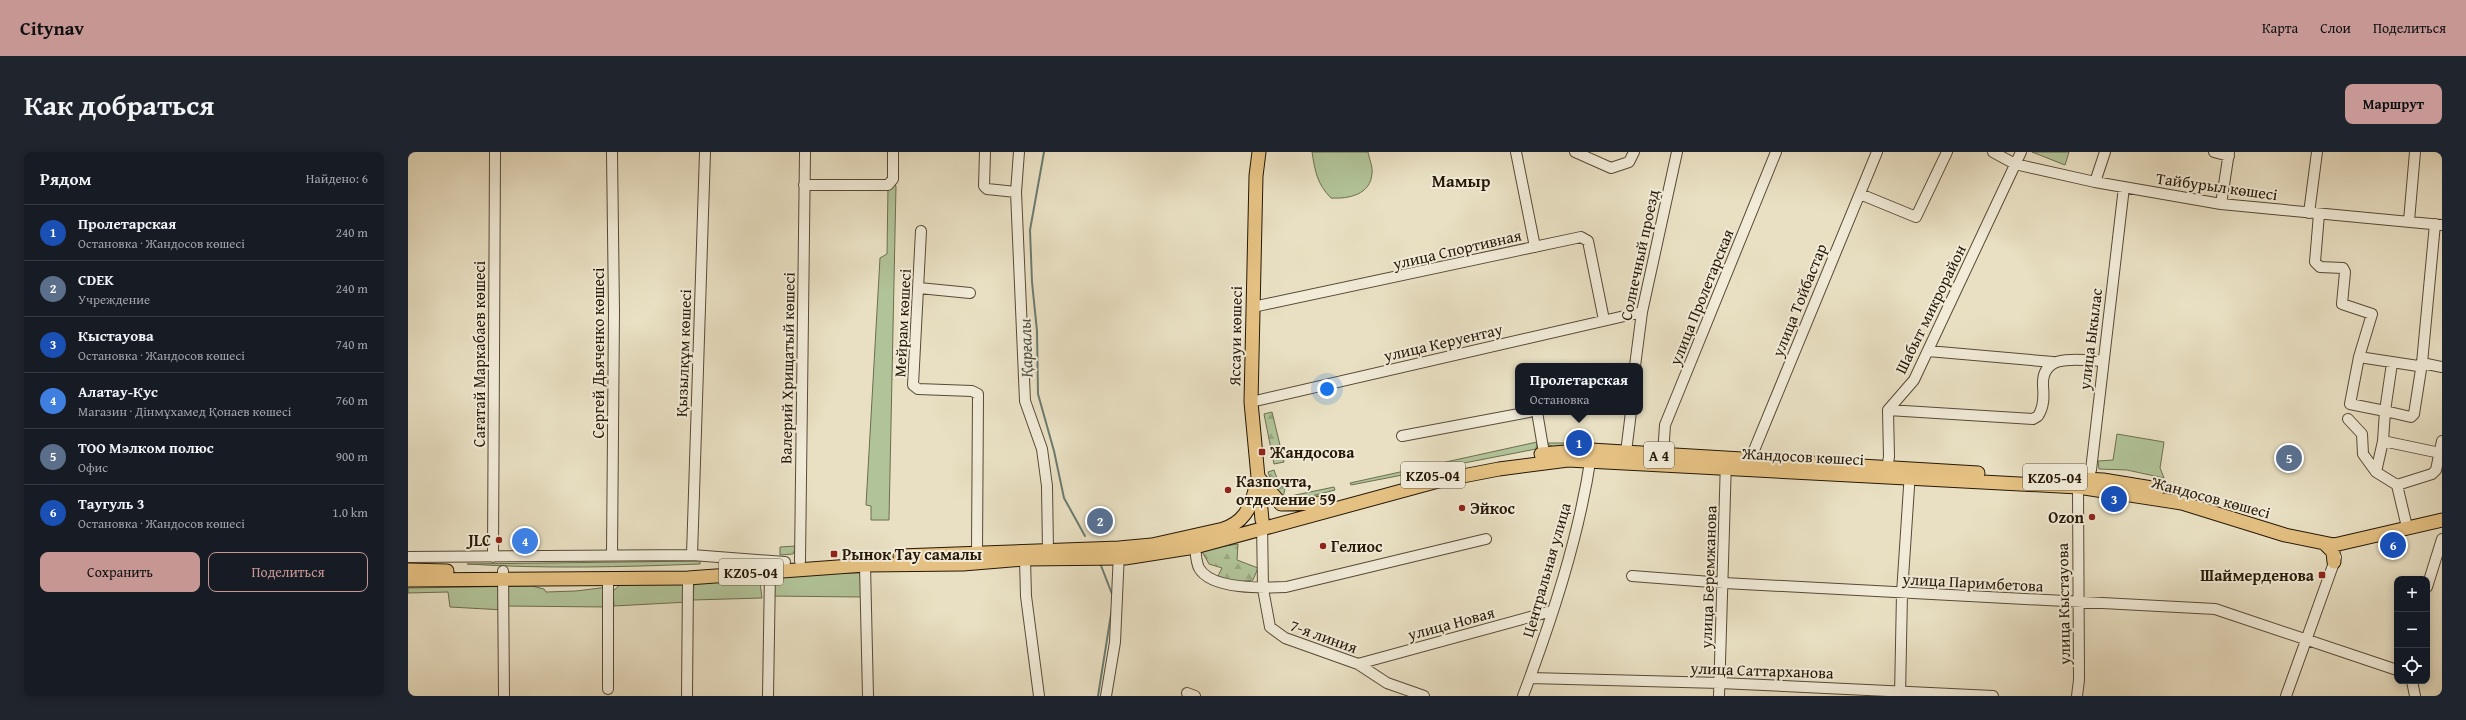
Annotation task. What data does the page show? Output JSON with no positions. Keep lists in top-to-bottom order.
{
  "streets": {
    "main road": [
      "Яссауи көшесі",
      "А 4",
      "Жандосов көшесі",
      "KZ05-04"
    ],
    "street": [
      "Тайбурыл көшесі",
      "улица Спортивная",
      "Солнечный проезд",
      "улица Пролетарская",
      "улица Тойбастар",
      "Шабыт микрорайон",
      "Мейрам көшесі",
      "улица Ыкылас",
      "улица Керуентау",
      "Сергей Дьяченко көшесі",
      "Қызылқұм көшесі",
      "Сағатай Маркабаев көшесі",
      "Валерий Хрищатый көшесі",
      "Центральная улица",
      "улица Беремжанова",
      "улица Паримбетова",
      "улица Кыстауова",
      "улица Новая",
      "7-я линия",
      "улица Саттарханова"
    ]
  },
  "crossings": [
    ["Тайбурыл көшесі", "Шабыт микрорайон"],
    ["Тайбурыл көшесі", "улица Ыкылас"],
    ["улица Спортивная", "Яссауи көшесі"],
    ["улица Спортивная", "улица Керуентау"],
    ["Солнечный проезд", "улица Керуентау"],
    ["улица Пролетарская", "Жандосов көшесі"],
    ["улица Тойбастар", "Жандосов көшесі"],
    ["Мейрам көшесі", "KZ05-04"],
    ["Яссауи көшесі", "улица Керуентау"],
    ["Яссауи көшесі", "Жандосов көшесі"],
    ["Яссауи көшесі", "KZ05-04"],
    ["Яссауи көшесі", "7-я линия"],
    ["улица Ыкылас", "Жандосов көшесі"],
    ["улица Ыкылас", "улица Кыстауова"],
    ["Валерий Хрищатый көшесі", "KZ05-04"],
    ["Жандосов көшесі", "KZ05-04"],
    ["Жандосов көшесі", "Центральная улица"],
    ["Жандосов көшесі", "улица Беремжанова"],
    ["Жандосов көшесі", "улица Кыстауова"],
    ["Жандосов көшесі", "7-я линия"],
    ["KZ05-04", "7-я линия"],
    ["Центральная улица", "улица Новая"],
    ["Центральная улица", "улица Саттарханова"],
    ["улица Беремжанова", "улица Паримбетова"],
    ["улица Беремжанова", "улица Саттарханова"],
    ["улица Паримбетова", "улица Кыстауова"],
    ["улица Новая", "7-я линия"]
  ],
  "districts": ["Мамыр"],
  "water": ["Қарғалы"],
  "places": {
    "transit": ["Жандосова", "Рынок Тау самалы", "Шаймерденова"],
    "other": [
      "Казпочта, отделение 59",
      "Эйкос",
      "Ozon",
      "JLC",
      "Гелиос"
    ]
  },
  "page": {
    "header": "Citynav",
    "nav": ["Карта", "Слои", "Поделиться"],
    "title": "Как добраться",
    "buttons": [
      "Маршрут",
      ["Сохранить", "Поделиться"]
    ],
    "heading": ["Рядом", "Найдено: 6"],
    "list": [
      {
        "mark": "1",
        "name": "Пролетарская",
        "note": "Остановка · Жандосов көшесі",
        "value": "240 m"
      },
      {
        "mark": "2",
        "name": "CDEK",
        "note": "Учреждение",
        "value": "240 m"
      },
      {
        "mark": "3",
        "name": "Кыстауова",
        "note": "Остановка · Жандосов көшесі",
        "value": "740 m"
      },
      {
        "mark": "4",
        "name": "Алатау-Кус",
        "note": "Магазин · Дінмұхамед Қонаев көшесі",
        "value": "760 m"
      },
      {
        "mark": "5",
        "name": "ТОО Мэлком полюс",
        "note": "Офис",
        "value": "900 m"
      },
      {
        "mark": "6",
        "name": "Таугуль 3",
        "note": "Остановка · Жандосов көшесі",
        "value": "1.0 km"
      }
    ],
    "popup": ["Пролетарская", "Остановка"],
    "pins": [
      "1",
      "5",
      "3",
      "2",
      "4",
      "6"
    ],
    "map_buttons": ["+", "−"]
  }
}
